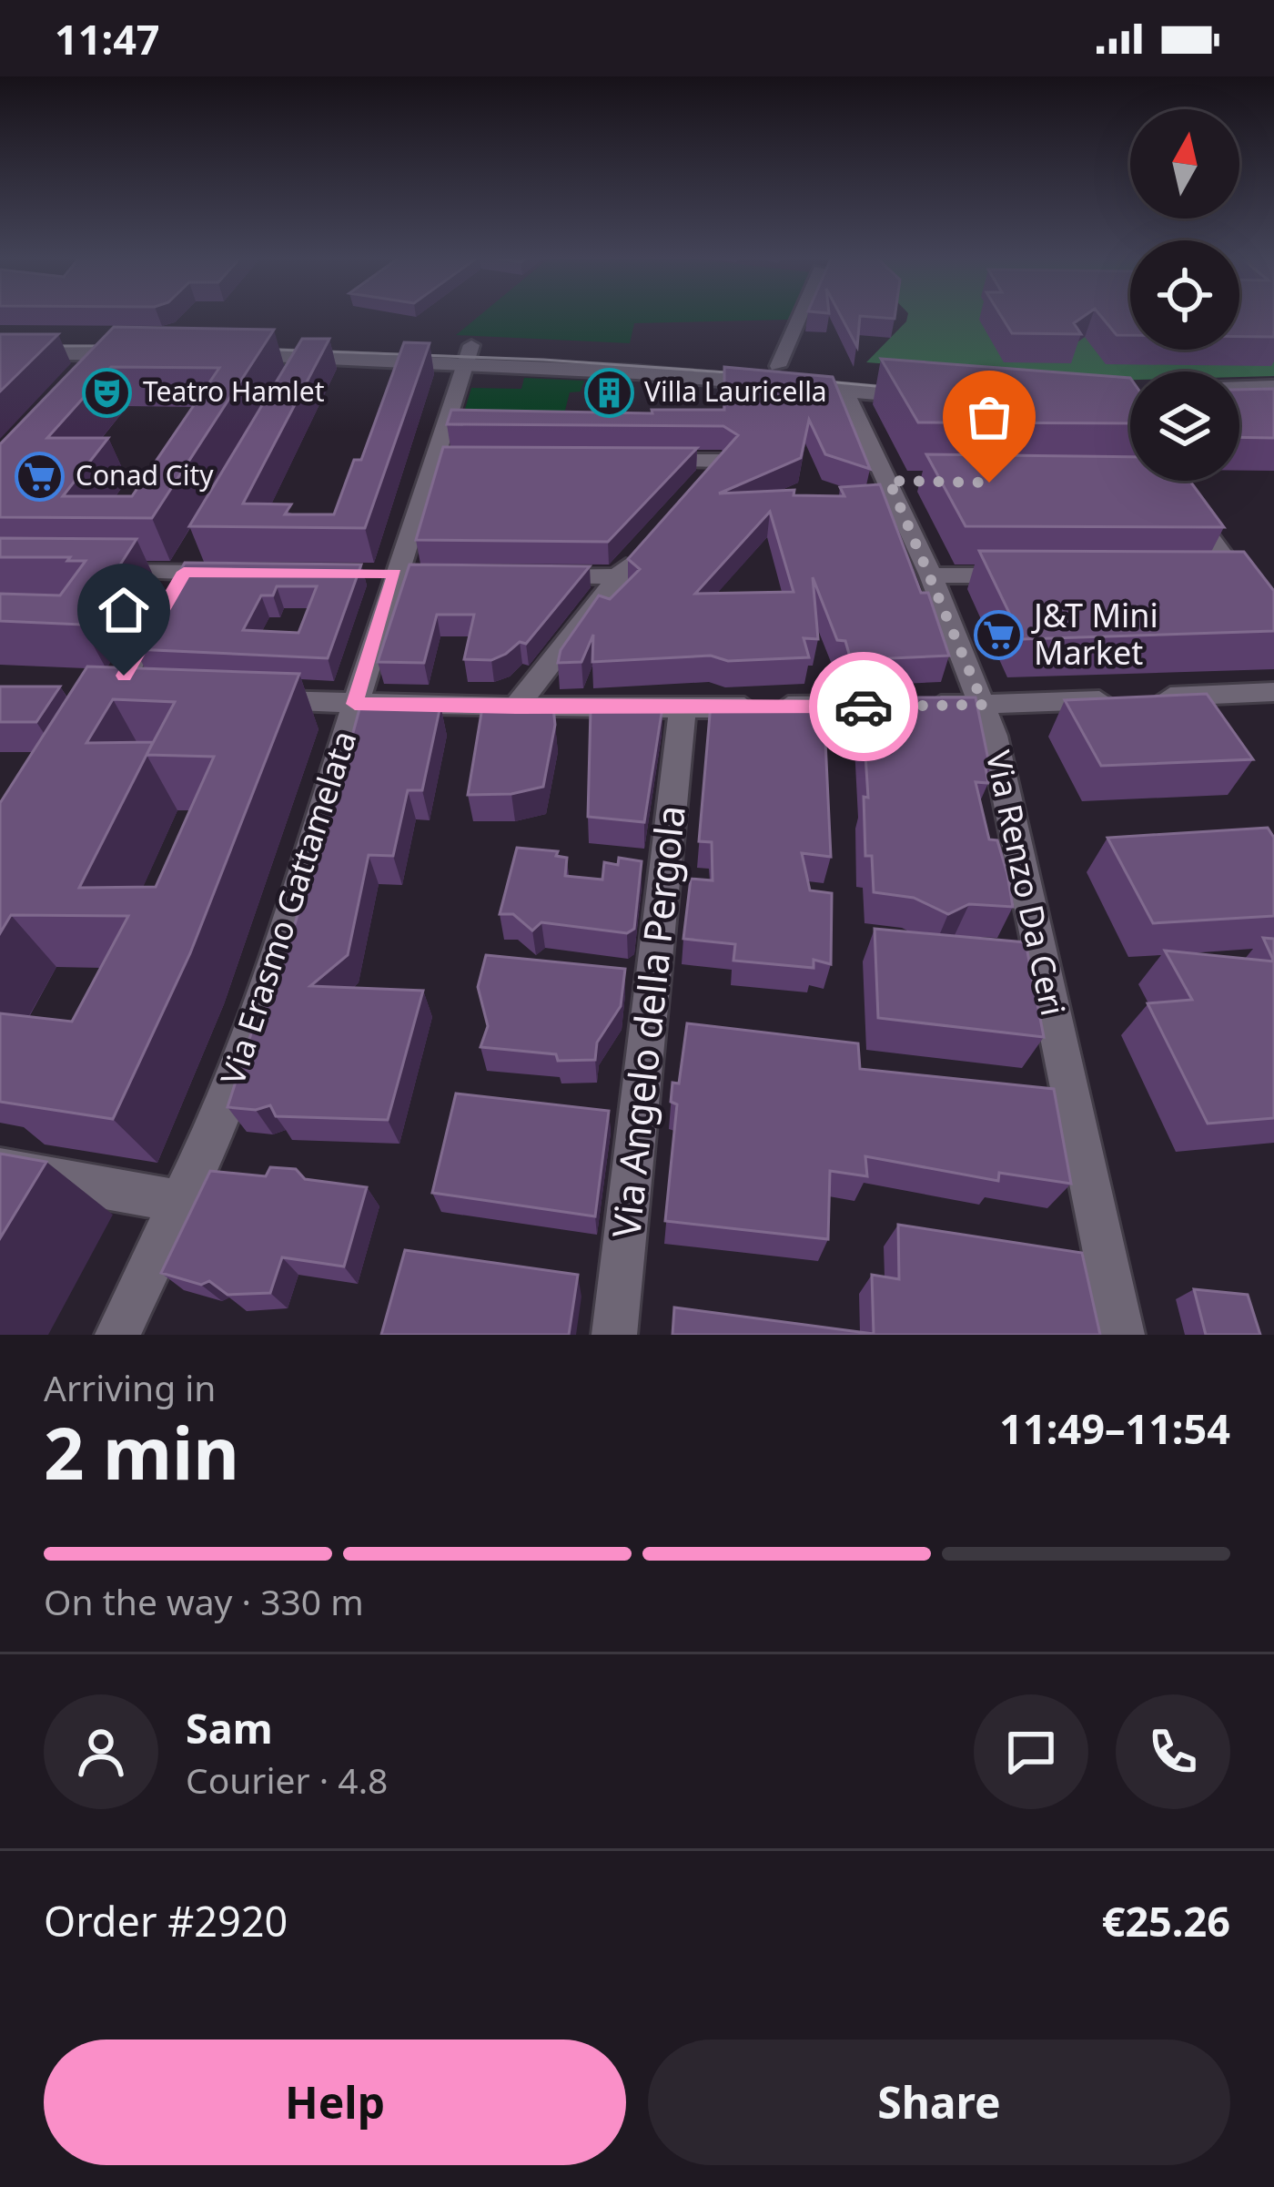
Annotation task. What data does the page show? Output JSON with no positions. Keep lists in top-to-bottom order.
{
  "streets": {
    "street": ["Via Renzo Da Ceri", "Via Erasmo Gattamelata", "Via Angelo della Pergola"]
  },
  "places": {
    "theatre": ["Teatro Hamlet"],
    "building": ["Villa Lauricella"],
    "supermarket": ["Conad City", "J&T Mini Market"]
  },
  "north": "top",
  "page": {
    "status": "11:47",
    "heading": ["2 min", "Arriving in", "11:49–11:54"],
    "panel": [
      "Sam",
      "Courier · 4.8",
      "Order #2920",
      "€25.26"
    ],
    "bar": "On the way · 330 m",
    "buttons": ["Help", "Share"]
  }
}
